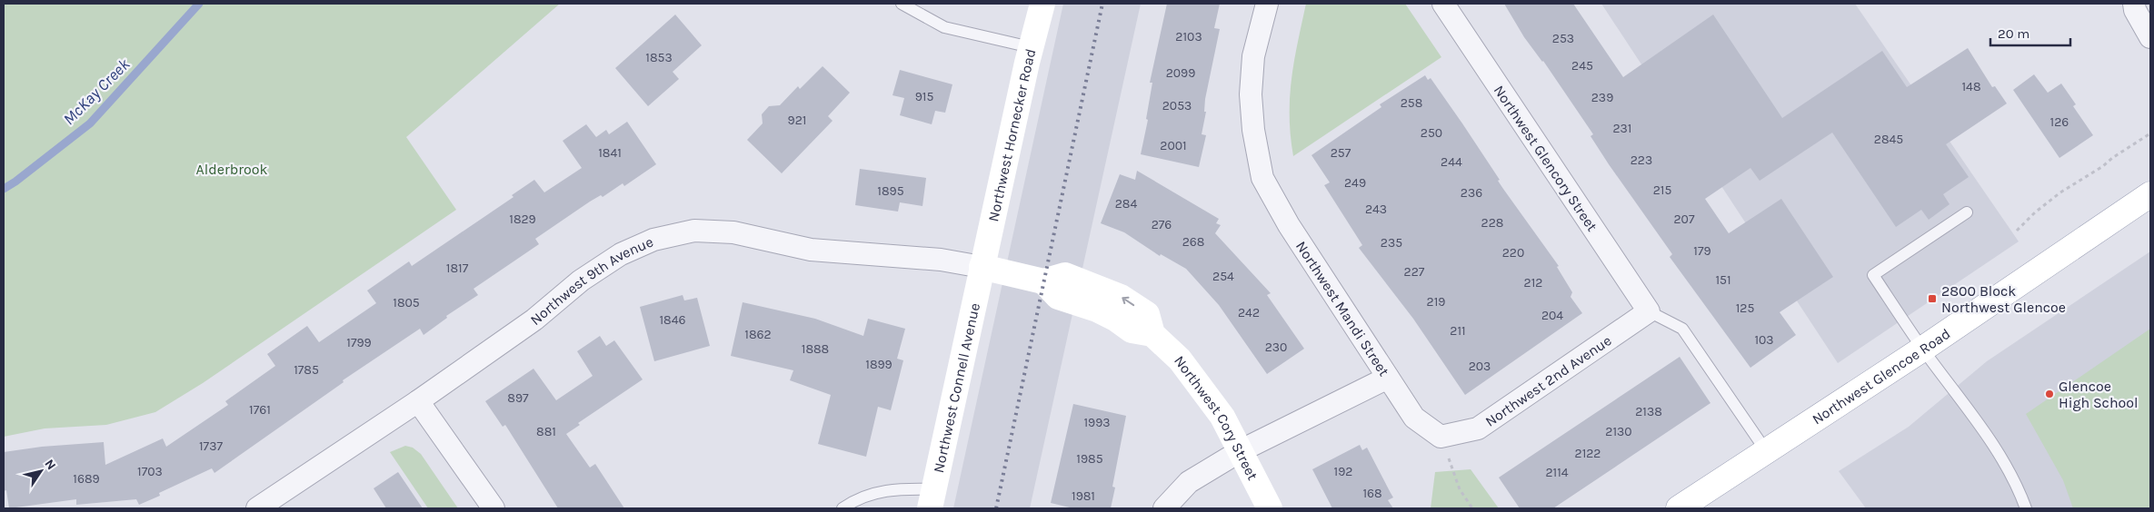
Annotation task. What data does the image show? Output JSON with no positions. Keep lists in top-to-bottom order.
{
  "streets": {
    "street": [
      "Northwest Hornecker Road",
      "Northwest Glencory Street",
      "Northwest 9th Avenue",
      "Northwest Mandi Street",
      "Northwest Glencoe Road",
      "Northwest 2nd Avenue",
      "Northwest Connell Avenue",
      "Northwest Cory Street"
    ]
  },
  "crossings": [
    ["Northwest Hornecker Road", "Northwest 9th Avenue"],
    ["Northwest Hornecker Road", "Northwest Connell Avenue"],
    ["Northwest Hornecker Road", "Northwest Cory Street"],
    ["Northwest Glencory Street", "Northwest 2nd Avenue"],
    ["Northwest 9th Avenue", "Northwest Connell Avenue"],
    ["Northwest 9th Avenue", "Northwest Cory Street"],
    ["Northwest Mandi Street", "Northwest 2nd Avenue"],
    ["Northwest Connell Avenue", "Northwest Cory Street"]
  ],
  "water": ["McKay Creek"],
  "parks": ["Alderbrook"],
  "places": {
    "transit": ["2800 Block Northwest Glencoe"],
    "other": ["Glencoe High School"]
  },
  "house_numbers": [
    "2103",
    "253",
    "1853",
    "245",
    "2099",
    "148",
    "915",
    "239",
    "258",
    "2053",
    "921",
    "126",
    "231",
    "250",
    "2845",
    "2001",
    "1841",
    "257",
    "223",
    "244",
    "249",
    "215",
    "1895",
    "236",
    "284",
    "243",
    "1829",
    "207",
    "228",
    "276",
    "268",
    "235",
    "179",
    "220",
    "1817",
    "227",
    "254",
    "151",
    "212",
    "219",
    "1805",
    "125",
    "242",
    "204",
    "1846",
    "211",
    "1862",
    "103",
    "1799",
    "230",
    "1888",
    "1899",
    "203",
    "1785",
    "897",
    "1761",
    "2138",
    "1993",
    "881",
    "2130",
    "1737",
    "2122",
    "1985",
    "1703",
    "192",
    "2114",
    "1689",
    "168",
    "1981"
  ],
  "scale_bar": "20 m",
  "north": "top right"
}
